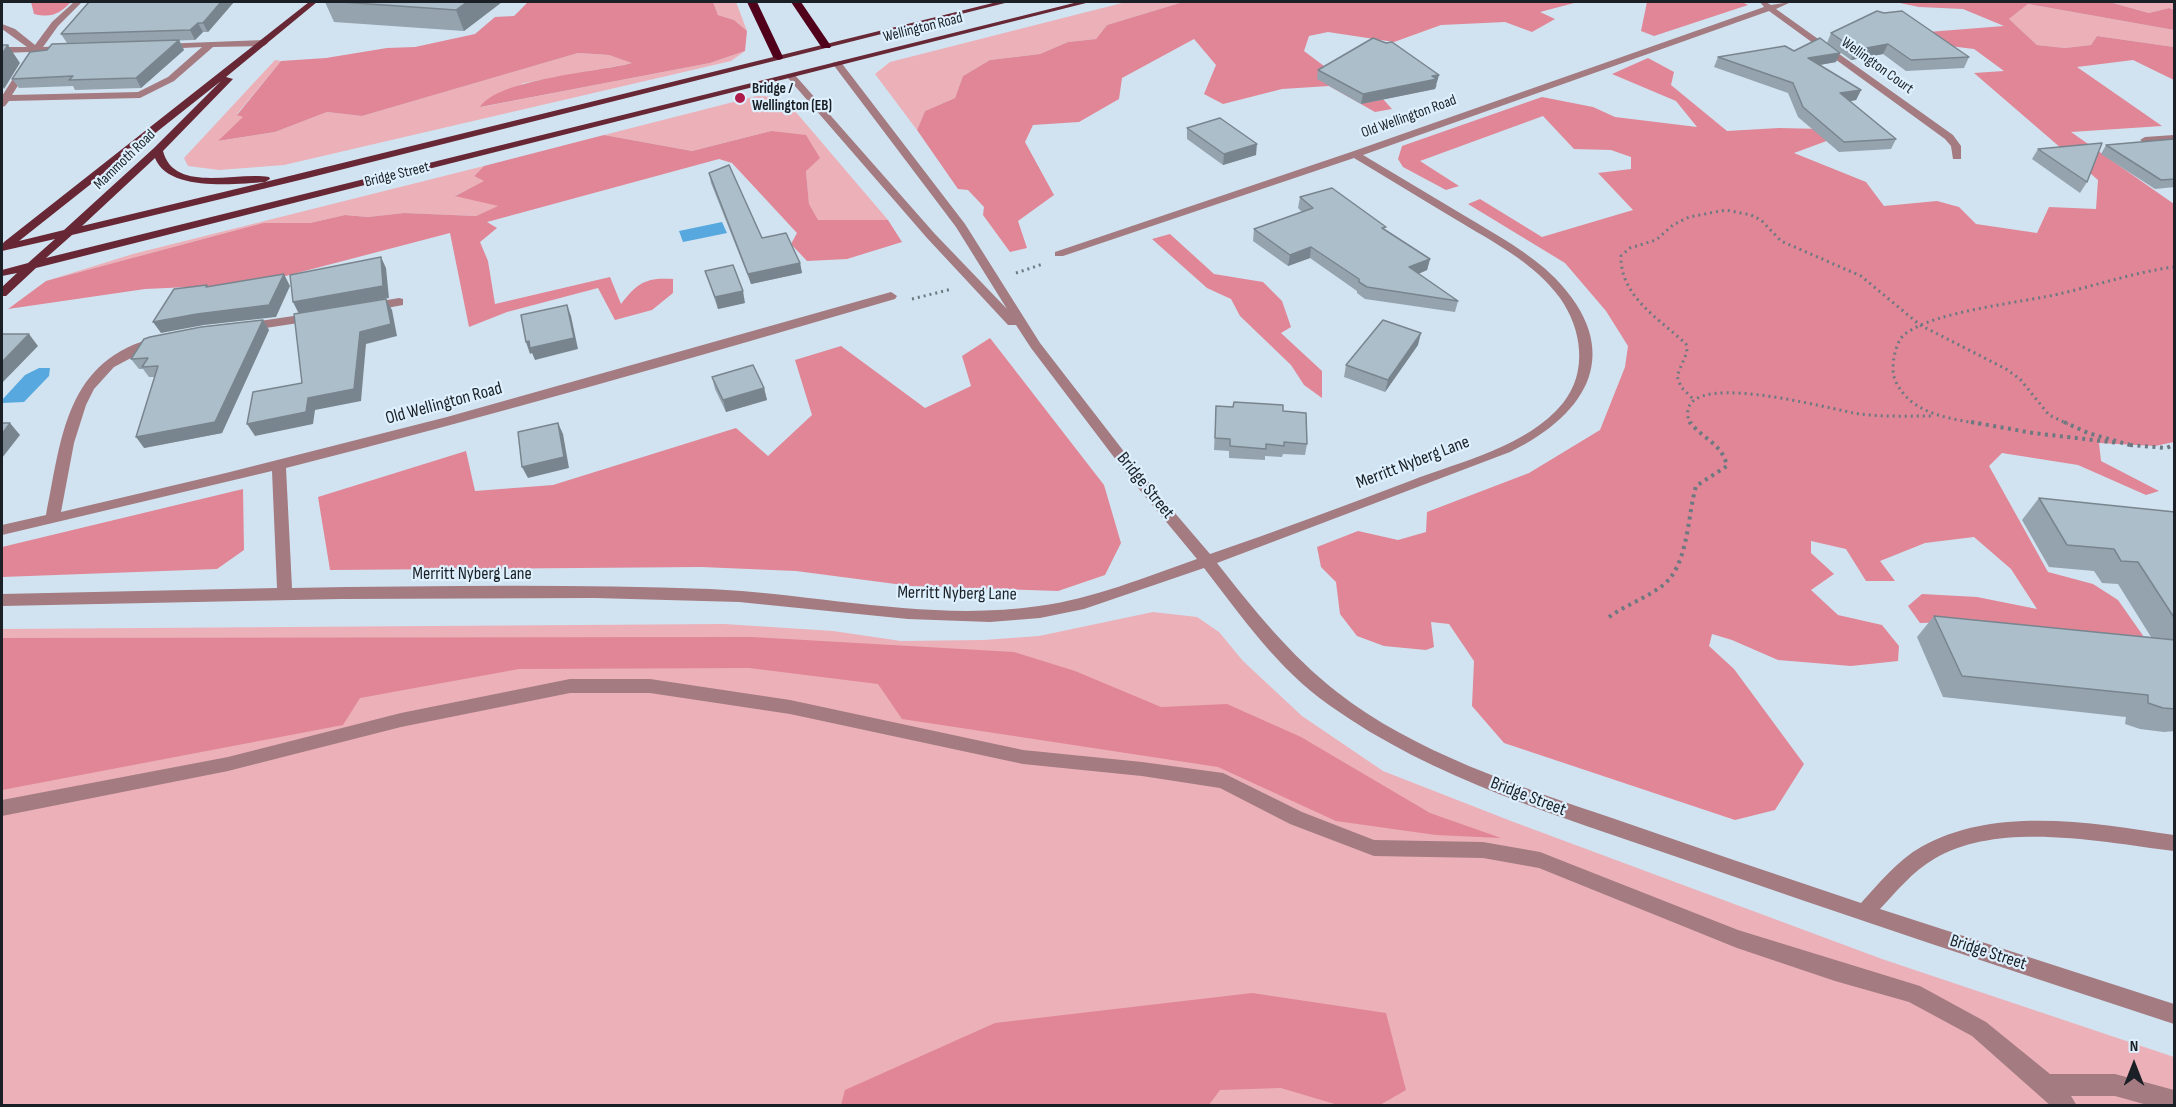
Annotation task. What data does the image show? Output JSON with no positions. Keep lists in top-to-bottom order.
{
  "streets": {
    "main road": ["Wellington Road", "Mammoth Road", "Bridge Street"],
    "street": ["Wellington Court", "Old Wellington Road", "Merritt Nyberg Lane"]
  },
  "crossings": [
    ["Wellington Road", "Bridge Street"],
    ["Wellington Court", "Old Wellington Road"],
    ["Old Wellington Road", "Merritt Nyberg Lane"],
    ["Mammoth Road", "Bridge Street"],
    ["Bridge Street", "Merritt Nyberg Lane"]
  ],
  "places": ["Bridge / Wellington (EB)"],
  "north": "top"
}
